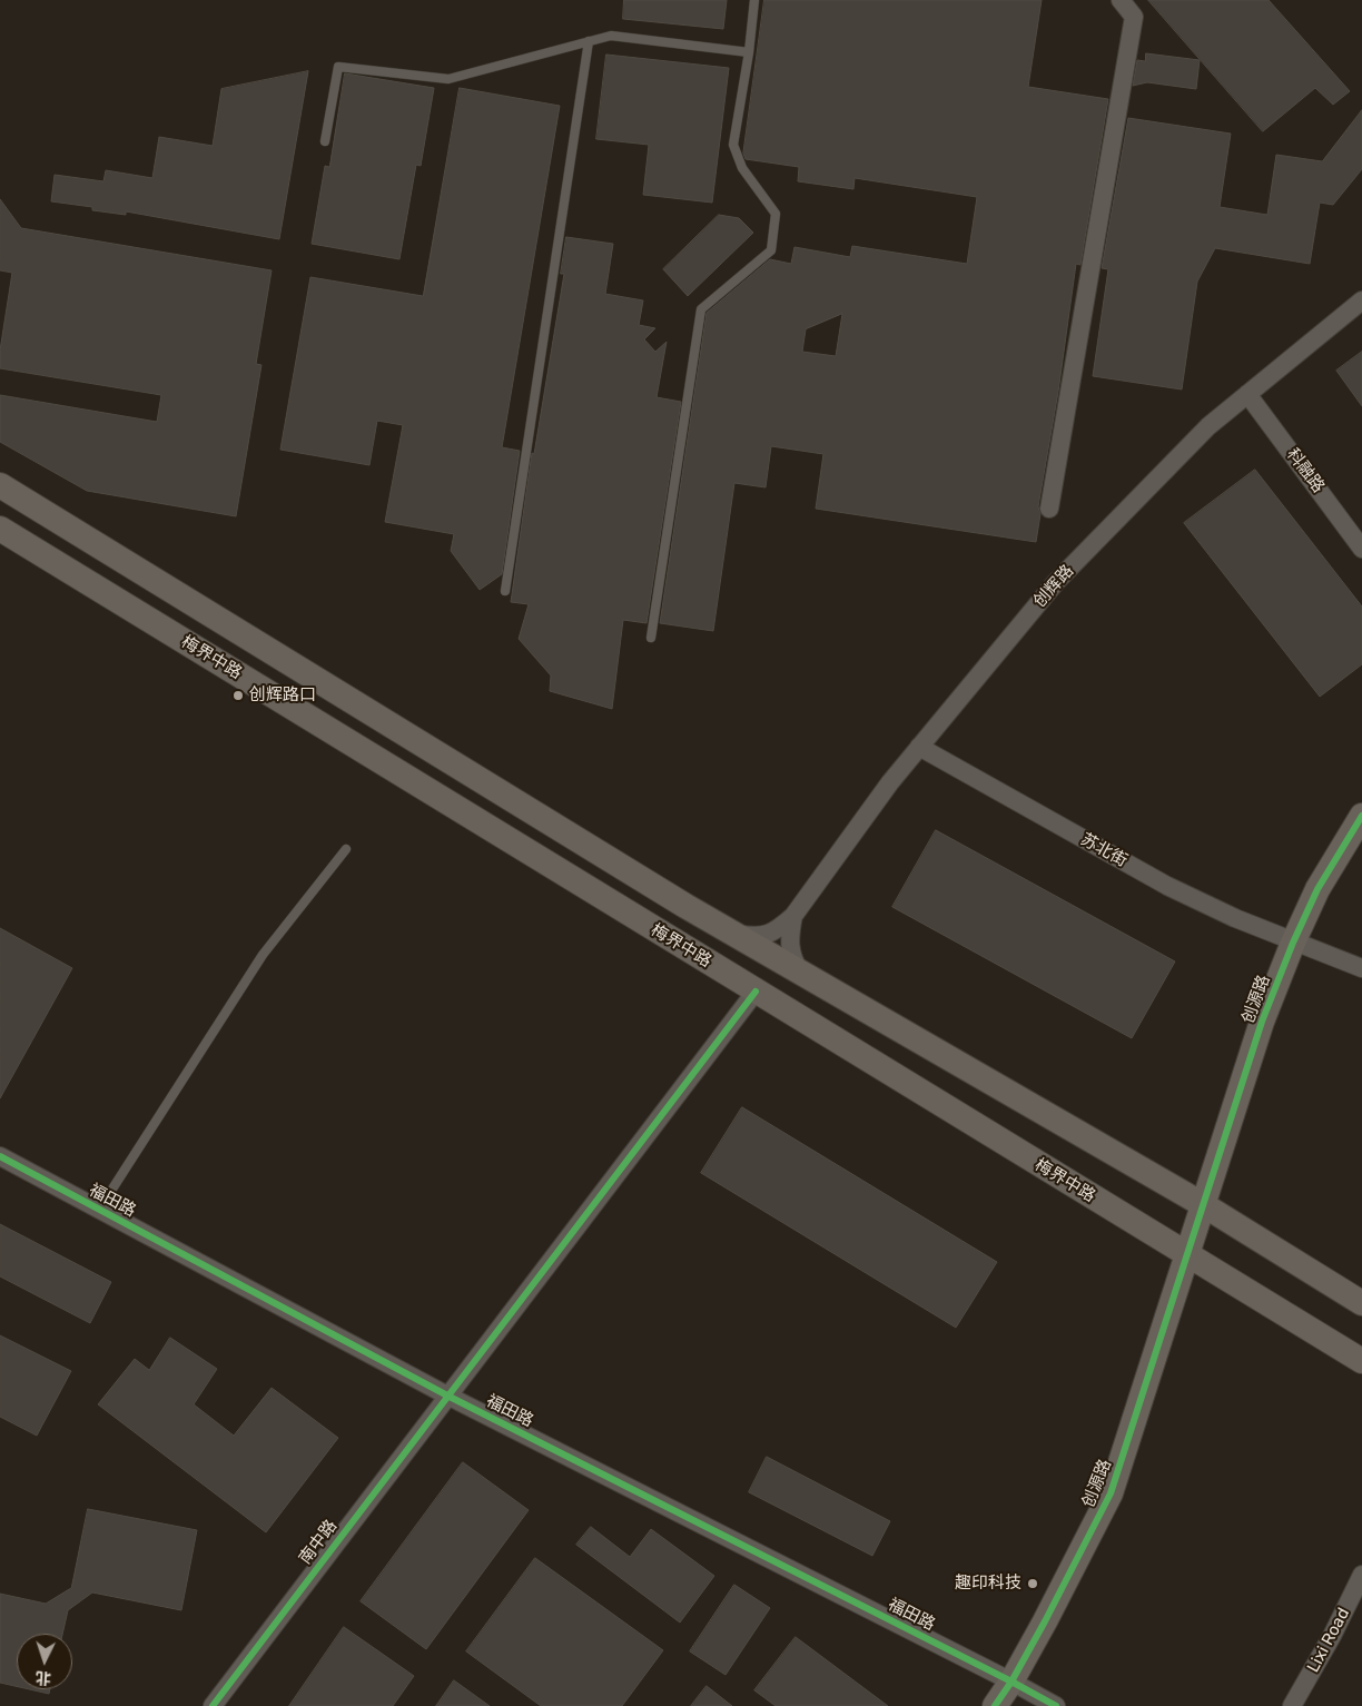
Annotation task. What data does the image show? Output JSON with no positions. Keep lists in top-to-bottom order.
{
  "streets": {
    "main road": ["梅界中路", "创源路"],
    "street": [
      "科融路",
      "创辉路",
      "苏北街",
      "福田路",
      "南中路",
      "Lixi Road"
    ]
  },
  "crossings": [
    ["科融路", "创辉路"],
    ["创辉路", "苏北街"],
    ["梅界中路", "创源路"],
    ["梅界中路", "南中路"],
    ["苏北街", "创源路"],
    ["创源路", "福田路"],
    ["福田路", "南中路"]
  ],
  "places": ["创辉路口", "趣印科技"],
  "north": "bottom"
}
